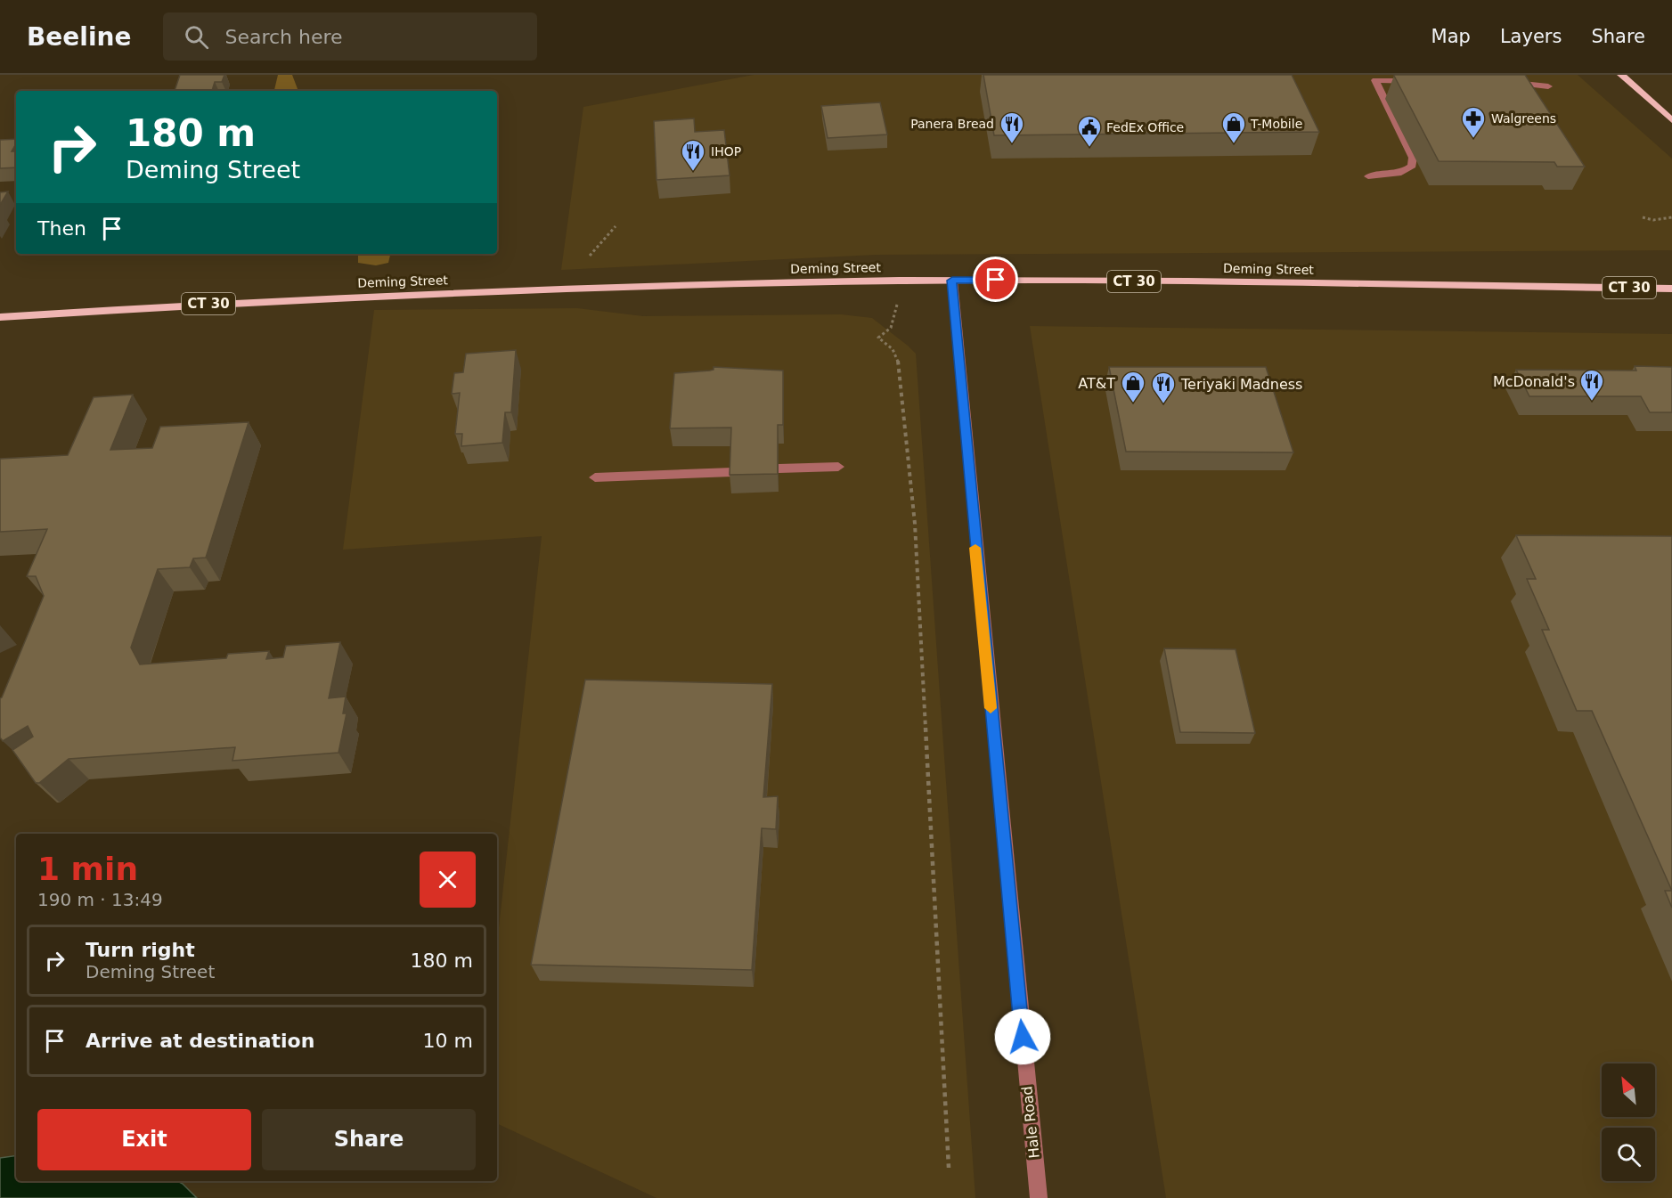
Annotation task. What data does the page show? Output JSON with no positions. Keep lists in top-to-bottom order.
{
  "streets": {
    "main road": ["Deming Street", "CT 30"],
    "street": ["Hale Road"]
  },
  "crossings": [
    ["Deming Street", "Hale Road"]
  ],
  "places": {
    "pharmacy": ["Walgreens"],
    "restaurant": [
      "Panera Bread",
      "IHOP",
      "McDonald's",
      "Teriyaki Madness"
    ],
    "shop": ["T-Mobile", "AT&T"],
    "public building": ["FedEx Office"]
  },
  "north": "top left",
  "page": {
    "header": "Beeline",
    "search": "Search here",
    "nav": ["Map", "Layers", "Share"],
    "turn": ["180 m", "Deming Street"],
    "then": "Then",
    "heading": ["1 min", "190 m · 13:49"],
    "list": [
      {
        "name": "Turn right",
        "note": "Deming Street",
        "value": "180 m"
      },
      {
        "name": "Arrive at destination",
        "value": "10 m"
      }
    ],
    "buttons": ["Exit", "Share"]
  }
}
